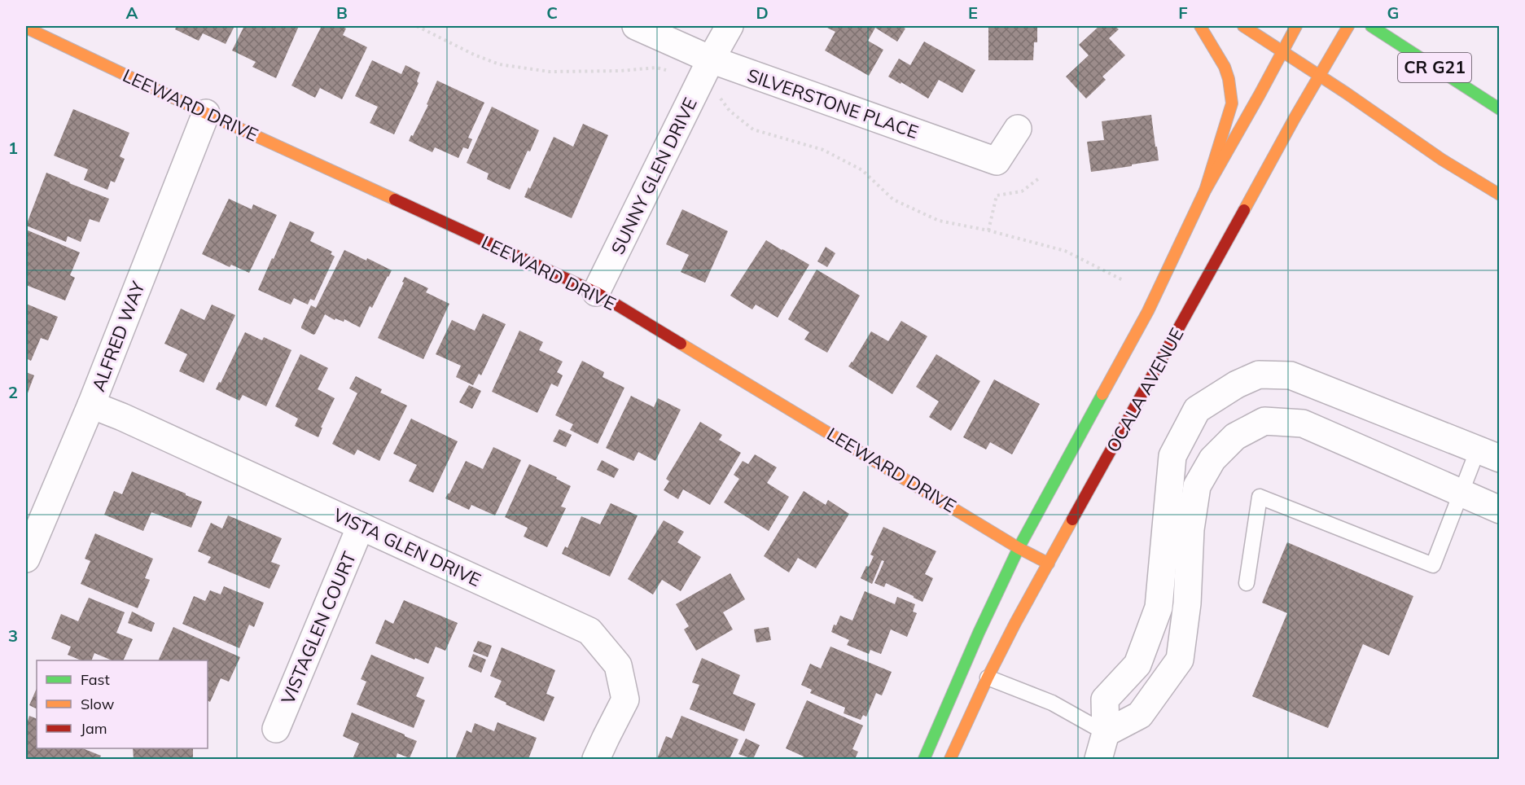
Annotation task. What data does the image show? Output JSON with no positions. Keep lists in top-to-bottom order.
{
  "streets": {
    "main road": ["CR G21", "LEEWARD DRIVE", "OCALA AVENUE"],
    "street": [
      "SILVERSTONE PLACE",
      "SUNNY GLEN DRIVE",
      "ALFRED WAY",
      "VISTA GLEN DRIVE",
      "VISTAGLEN COURT"
    ]
  },
  "crossings": [
    ["SILVERSTONE PLACE", "SUNNY GLEN DRIVE"],
    ["LEEWARD DRIVE", "SUNNY GLEN DRIVE"],
    ["LEEWARD DRIVE", "ALFRED WAY"],
    ["LEEWARD DRIVE", "OCALA AVENUE"],
    ["ALFRED WAY", "VISTA GLEN DRIVE"],
    ["VISTA GLEN DRIVE", "VISTAGLEN COURT"]
  ],
  "legend": ["Fast", "Slow", "Jam"],
  "grid": {
    "columns": [
      "A",
      "B",
      "C",
      "D",
      "E",
      "F",
      "G"
    ],
    "rows": ["1", "2", "3"]
  }
}
